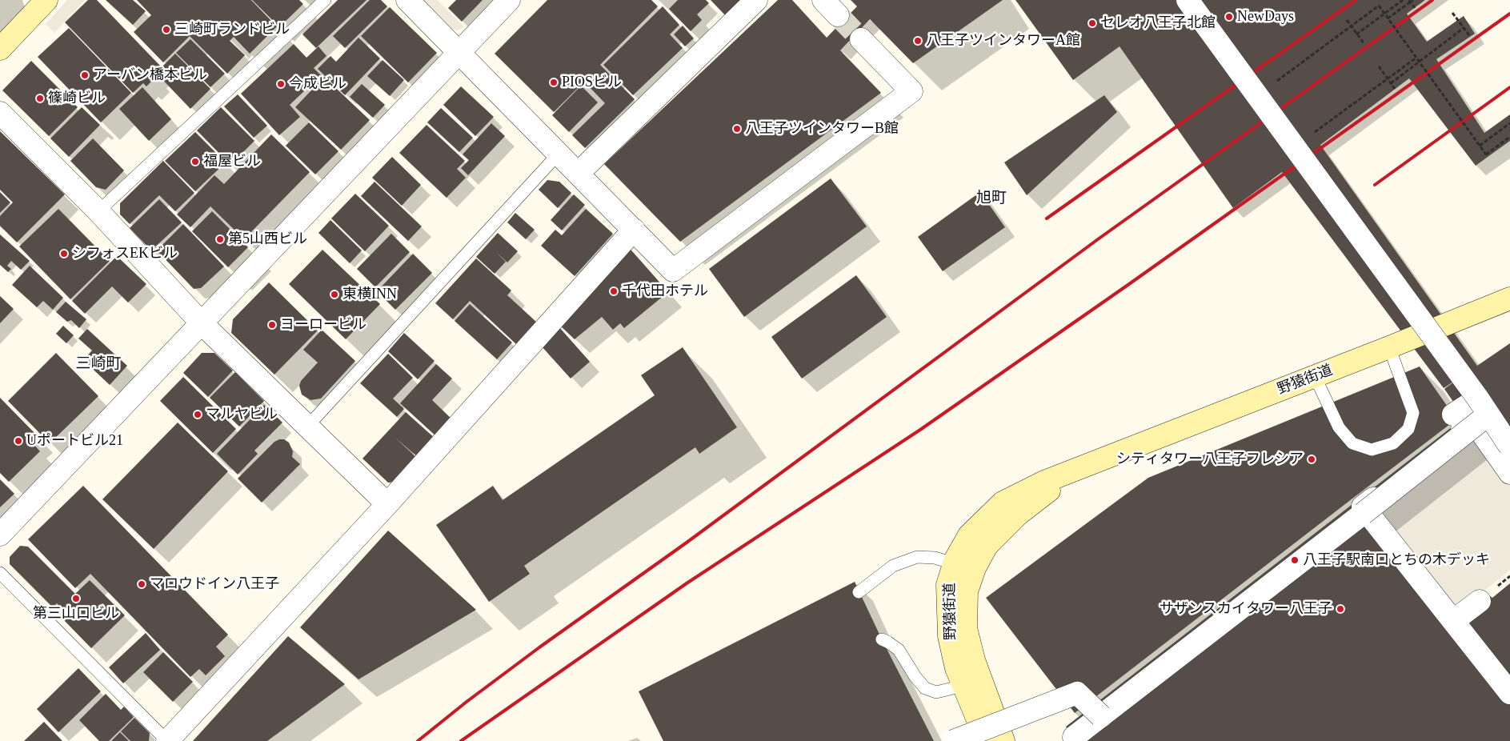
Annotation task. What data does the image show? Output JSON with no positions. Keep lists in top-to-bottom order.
{
  "streets": {
    "street": ["野猿街道"]
  },
  "districts": ["旭町", "三崎町"],
  "places": [
    "NewDays",
    "セレオ八王子北館",
    "三崎町ランドビル",
    "八王子ツインタワーA館",
    "アーバン橋本ビル",
    "PIOSビル",
    "今成ビル",
    "篠崎ビル",
    "八王子ツインタワーB館",
    "福屋ビル",
    "第5山西ビル",
    "シフォスEKビル",
    "千代田ホテル",
    "東横INN",
    "ヨーロービル",
    "マルヤビル",
    "Uポートビル21",
    "シティタワー八王子フレシア",
    "八王子駅南口とちの木デッキ",
    "マロウドイン八王子",
    "第三山口ビル",
    "サザンスカイタワー八王子"
  ]
}
